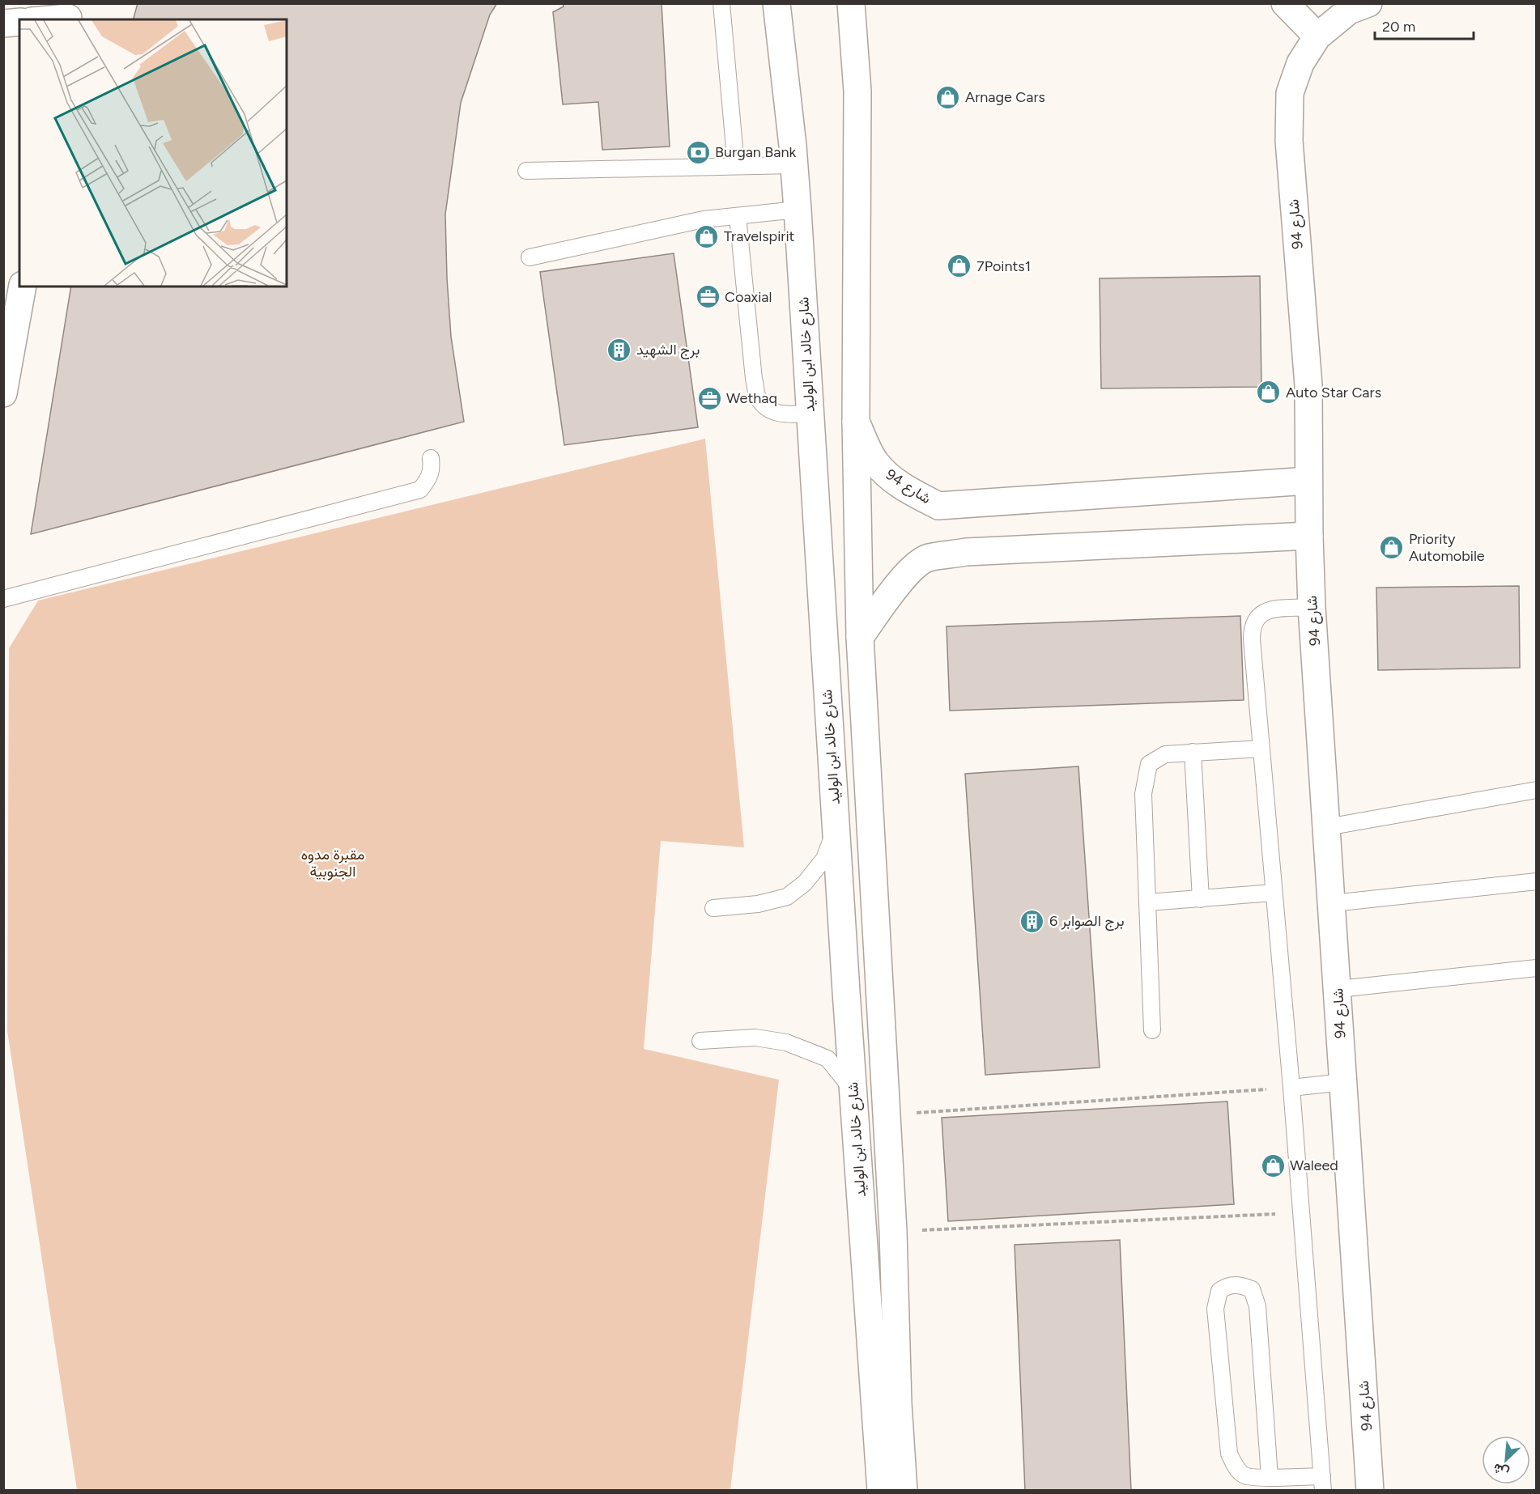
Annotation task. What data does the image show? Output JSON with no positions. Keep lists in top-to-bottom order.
{
  "streets": {
    "main road": ["شارع 94", "شارع خالد ابن الوليد"]
  },
  "crossings": [
    ["شارع 94", "شارع خالد ابن الوليد"]
  ],
  "parks": ["مقبرة مدوه الجنوبية"],
  "places": {
    "shop": [
      "Arnage Cars",
      "Travelspirit",
      "7Points1",
      "Auto Star Cars",
      "Priority Automobile",
      "Waleed"
    ],
    "bank": ["Burgan Bank"],
    "office": ["Coaxial", "Wethaq"],
    "building": ["برج الشهيد", "برج الصوابر 6"]
  },
  "scale_bar": "20 m",
  "north": "bottom left"
}
